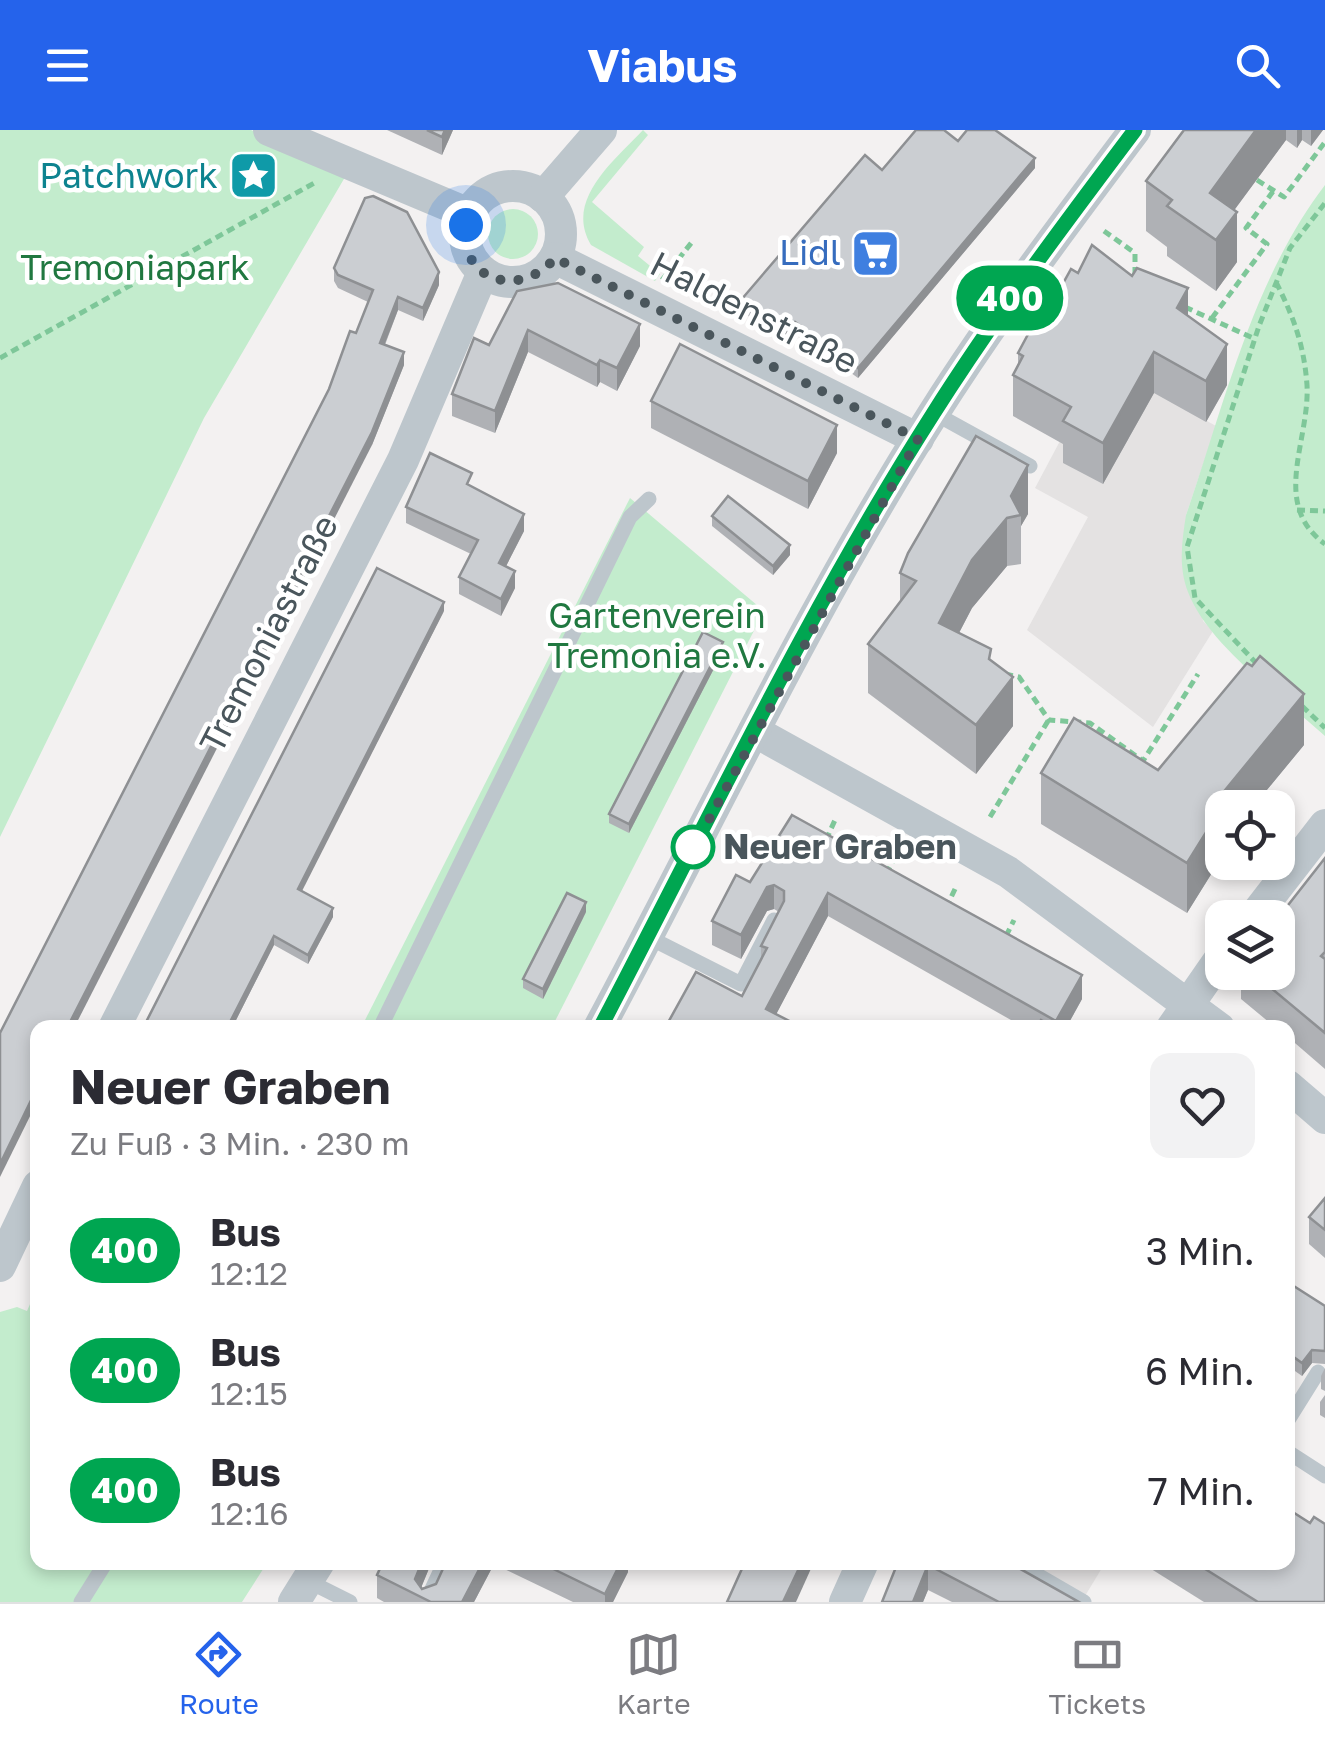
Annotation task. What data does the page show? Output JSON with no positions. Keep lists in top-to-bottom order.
{
  "streets": {
    "street": ["Haldenstraße", "Tremoniastraße"]
  },
  "crossings": [
    ["Haldenstraße", "Tremoniastraße"]
  ],
  "parks": ["Tremoniapark", "Gartenverein Tremonia e.V."],
  "places": {
    "place": ["Patchwork"],
    "supermarket": ["Lidl"],
    "other": ["Neuer Graben"]
  },
  "lines": ["bus line 400"],
  "page": {
    "header": "Viabus",
    "on_map": "400",
    "heading": ["Neuer Graben", "Zu Fuß · 3 Min. · 230 m"],
    "list": [
      {
        "mark": "400",
        "name": "Bus",
        "note": "12:12",
        "value": "3 Min."
      },
      {
        "mark": "400",
        "name": "Bus",
        "note": "12:15",
        "value": "6 Min."
      },
      {
        "mark": "400",
        "name": "Bus",
        "note": "12:16",
        "value": "7 Min."
      }
    ],
    "tabs": ["Route", "Karte", "Tickets"]
  }
}
